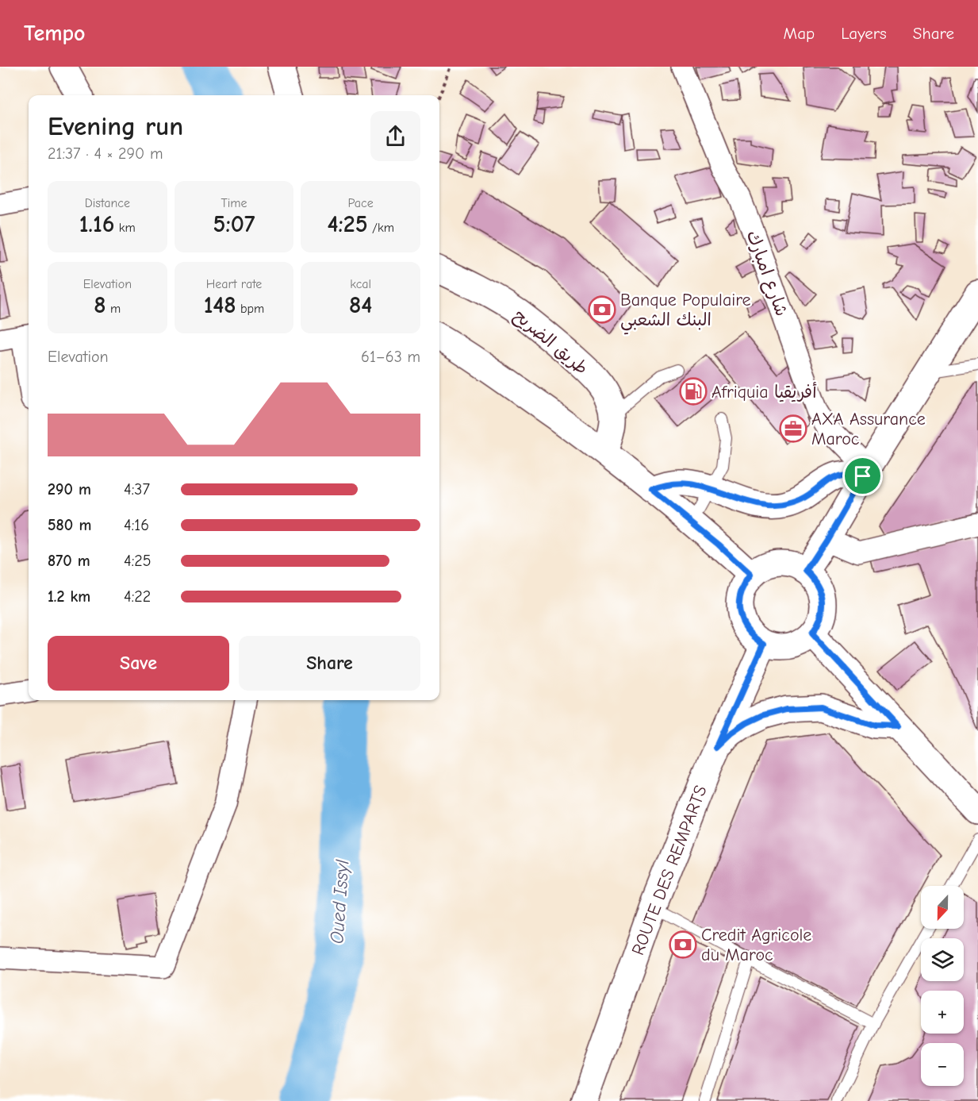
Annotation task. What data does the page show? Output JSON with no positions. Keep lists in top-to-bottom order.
{
  "streets": {
    "main road": ["طريق الضريح", "ROUTE DES REMPARTS"],
    "street": ["شارع امبارك"]
  },
  "water": ["Oued Issyl"],
  "places": {
    "bank": ["Banque Populaire البنك الشعبي", "Credit Agricole du Maroc"],
    "fuel station": ["Afriquia أفريقيا"],
    "office": ["AXA Assurance Maroc"]
  },
  "north": "bottom",
  "page": {
    "header": "Tempo",
    "nav": ["Map", "Layers", "Share"],
    "heading": ["Evening run", "21:37 · 4 × 290 m"],
    "stats": [
      ["Distance", "1.16 km"],
      ["Time", "5:07"],
      ["Pace", "4:25 /km"],
      ["Elevation", "8 m"],
      ["Heart rate", "148 bpm"],
      ["kcal", "84"]
    ],
    "chart": ["Elevation", "61–63 m"],
    "list": [
      {
        "name": "290 m",
        "note": "4:37"
      },
      {
        "name": "580 m",
        "note": "4:16"
      },
      {
        "name": "870 m",
        "note": "4:25"
      },
      {
        "name": "1.2 km",
        "note": "4:22"
      }
    ],
    "buttons": ["Save", "Share"],
    "map_buttons": ["+", "−"]
  }
}
